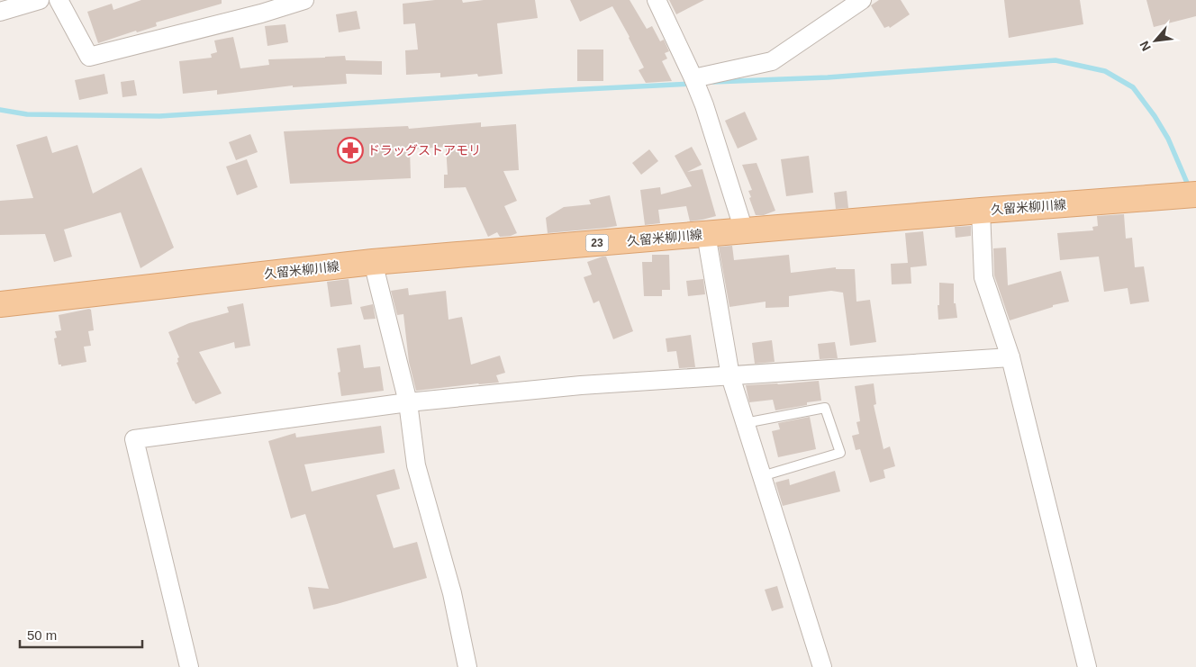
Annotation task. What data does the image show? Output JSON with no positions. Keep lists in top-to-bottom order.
{
  "streets": {
    "main road": ["久留米柳川線", "23"]
  },
  "places": {
    "pharmacy": ["ドラッグストアモリ"]
  },
  "scale_bar": "50 m",
  "north": "bottom left"
}
